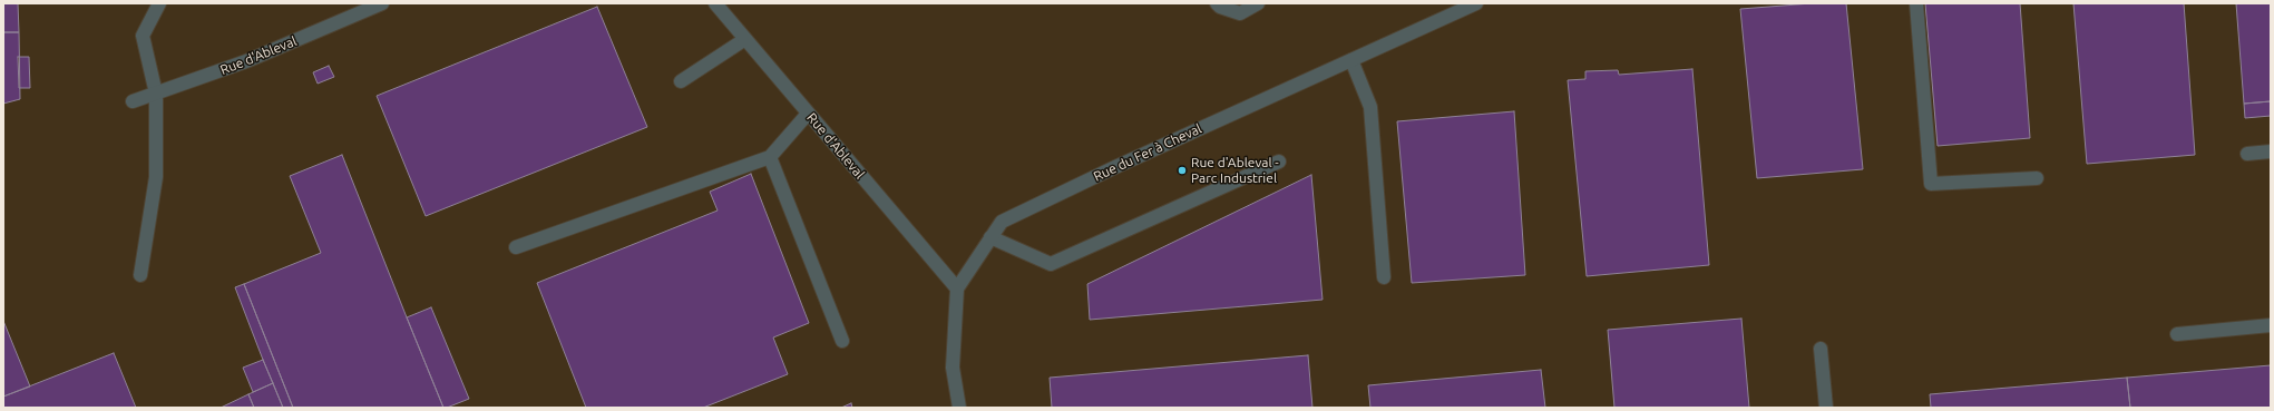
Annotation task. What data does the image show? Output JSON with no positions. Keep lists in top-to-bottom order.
{
  "streets": {
    "street": ["Rue d'Ableval", "Rue du Fer à Cheval"]
  },
  "crossings": [
    ["Rue d'Ableval", "Rue du Fer à Cheval"]
  ],
  "places": ["Rue d'Ableval - Parc Industriel"]
}
